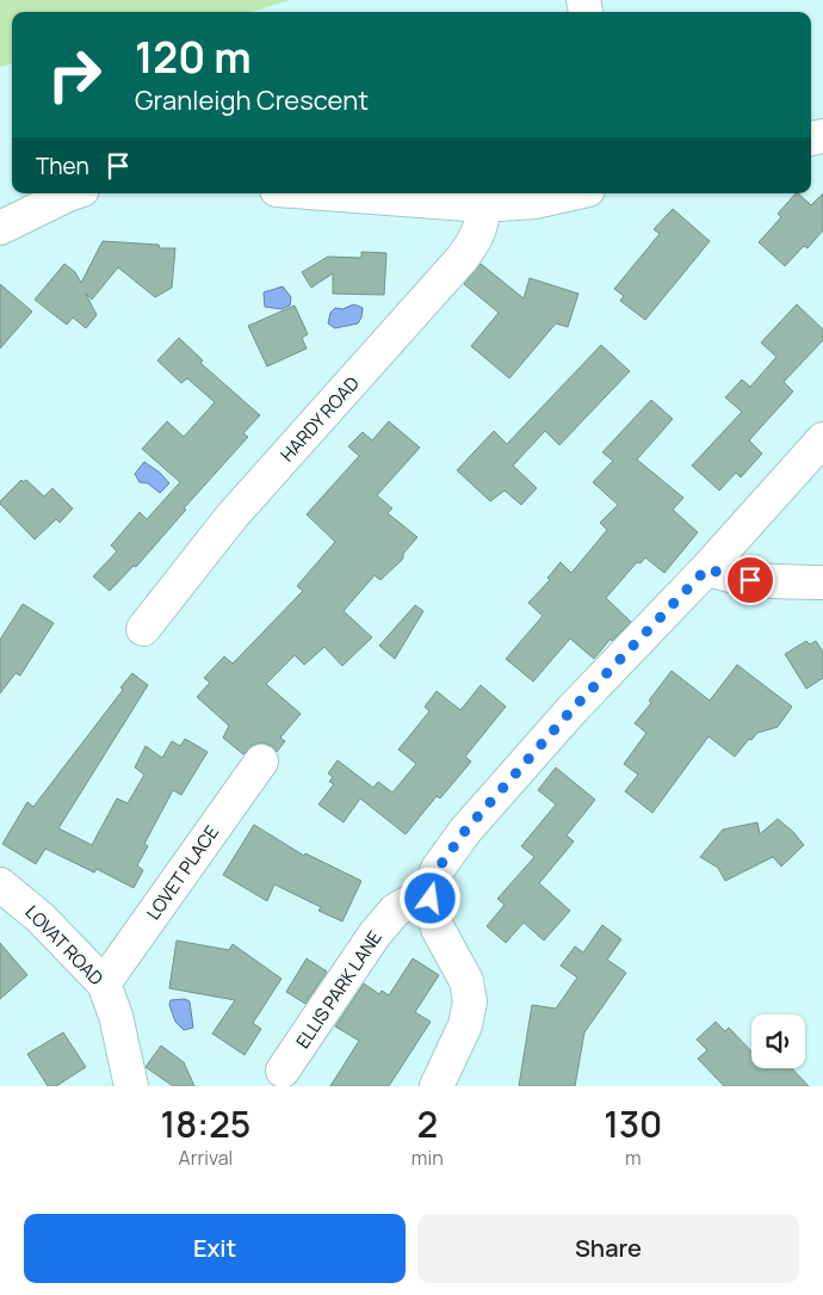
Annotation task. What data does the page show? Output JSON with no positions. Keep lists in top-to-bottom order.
{
  "streets": {
    "street": [
      "HARDY ROAD",
      "LOVET PLACE",
      "LOVAT ROAD",
      "ELLIS PARK LANE"
    ]
  },
  "crossings": [
    ["LOVET PLACE", "LOVAT ROAD"]
  ],
  "page": {
    "turn": ["120 m", "Granleigh Crescent"],
    "then": "Then",
    "eta": [
      "18:25",
      "Arrival",
      "2",
      "min",
      "130",
      "m"
    ],
    "buttons": ["Exit", "Share"]
  }
}
